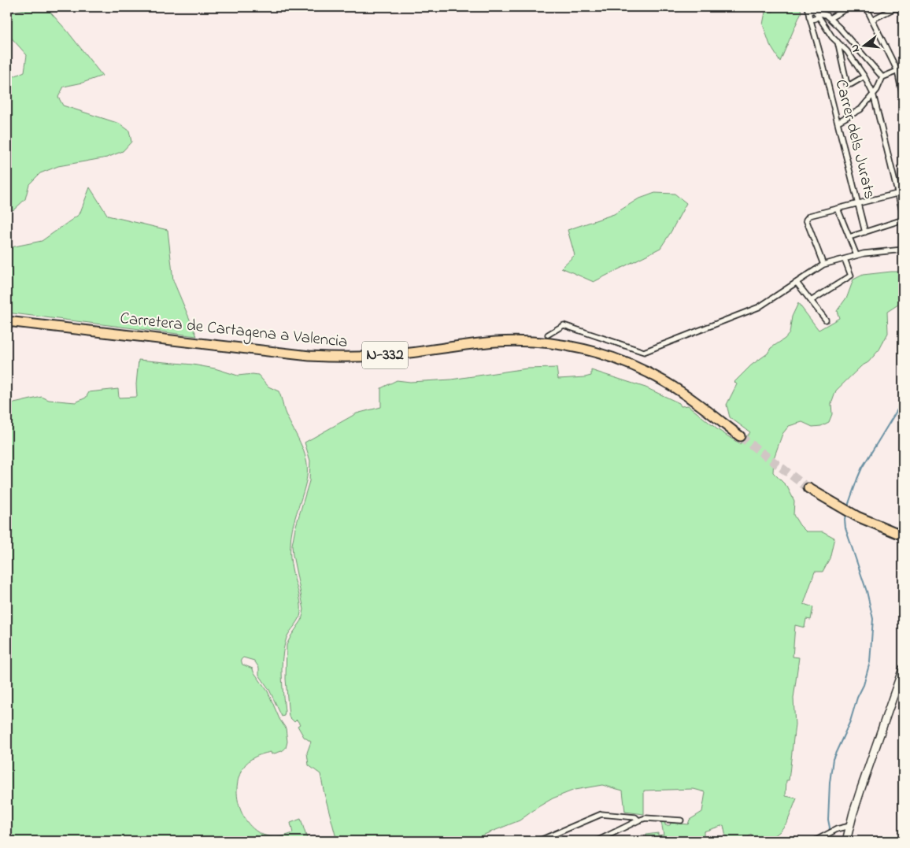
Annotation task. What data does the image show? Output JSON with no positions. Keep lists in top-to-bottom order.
{
  "streets": {
    "highway": ["Carretera de Cartagena a Valencia", "N-332"],
    "street": ["Carrer dels Jurats"]
  },
  "north": "left"
}
